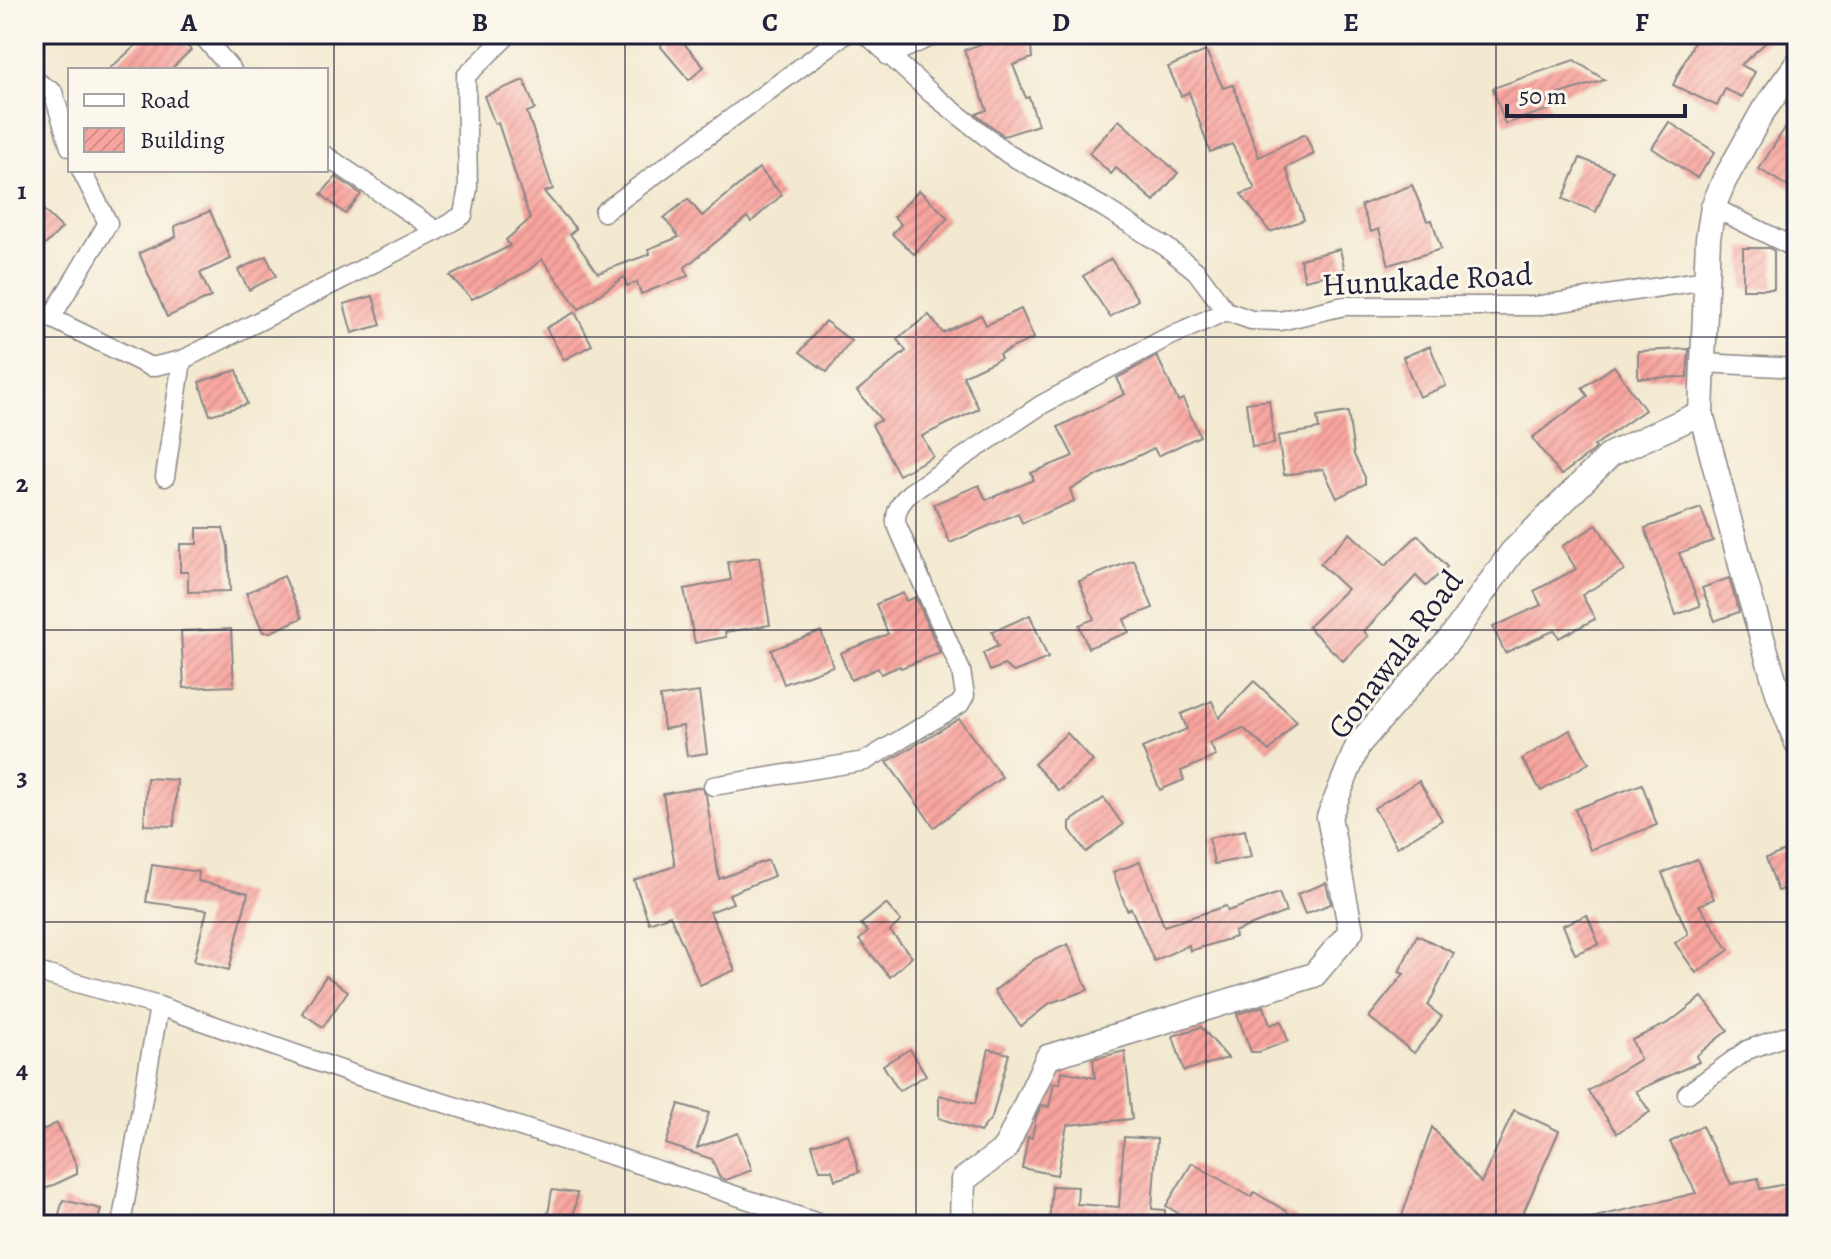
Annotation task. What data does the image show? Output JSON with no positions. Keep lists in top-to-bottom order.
{
  "streets": {
    "street": ["Hunukade Road", "Gonawala Road"]
  },
  "legend": ["Road", "Building"],
  "scale_bar": "50 m",
  "grid": {
    "columns": [
      "A",
      "B",
      "C",
      "D",
      "E",
      "F"
    ],
    "rows": [
      "1",
      "2",
      "3",
      "4"
    ]
  }
}
